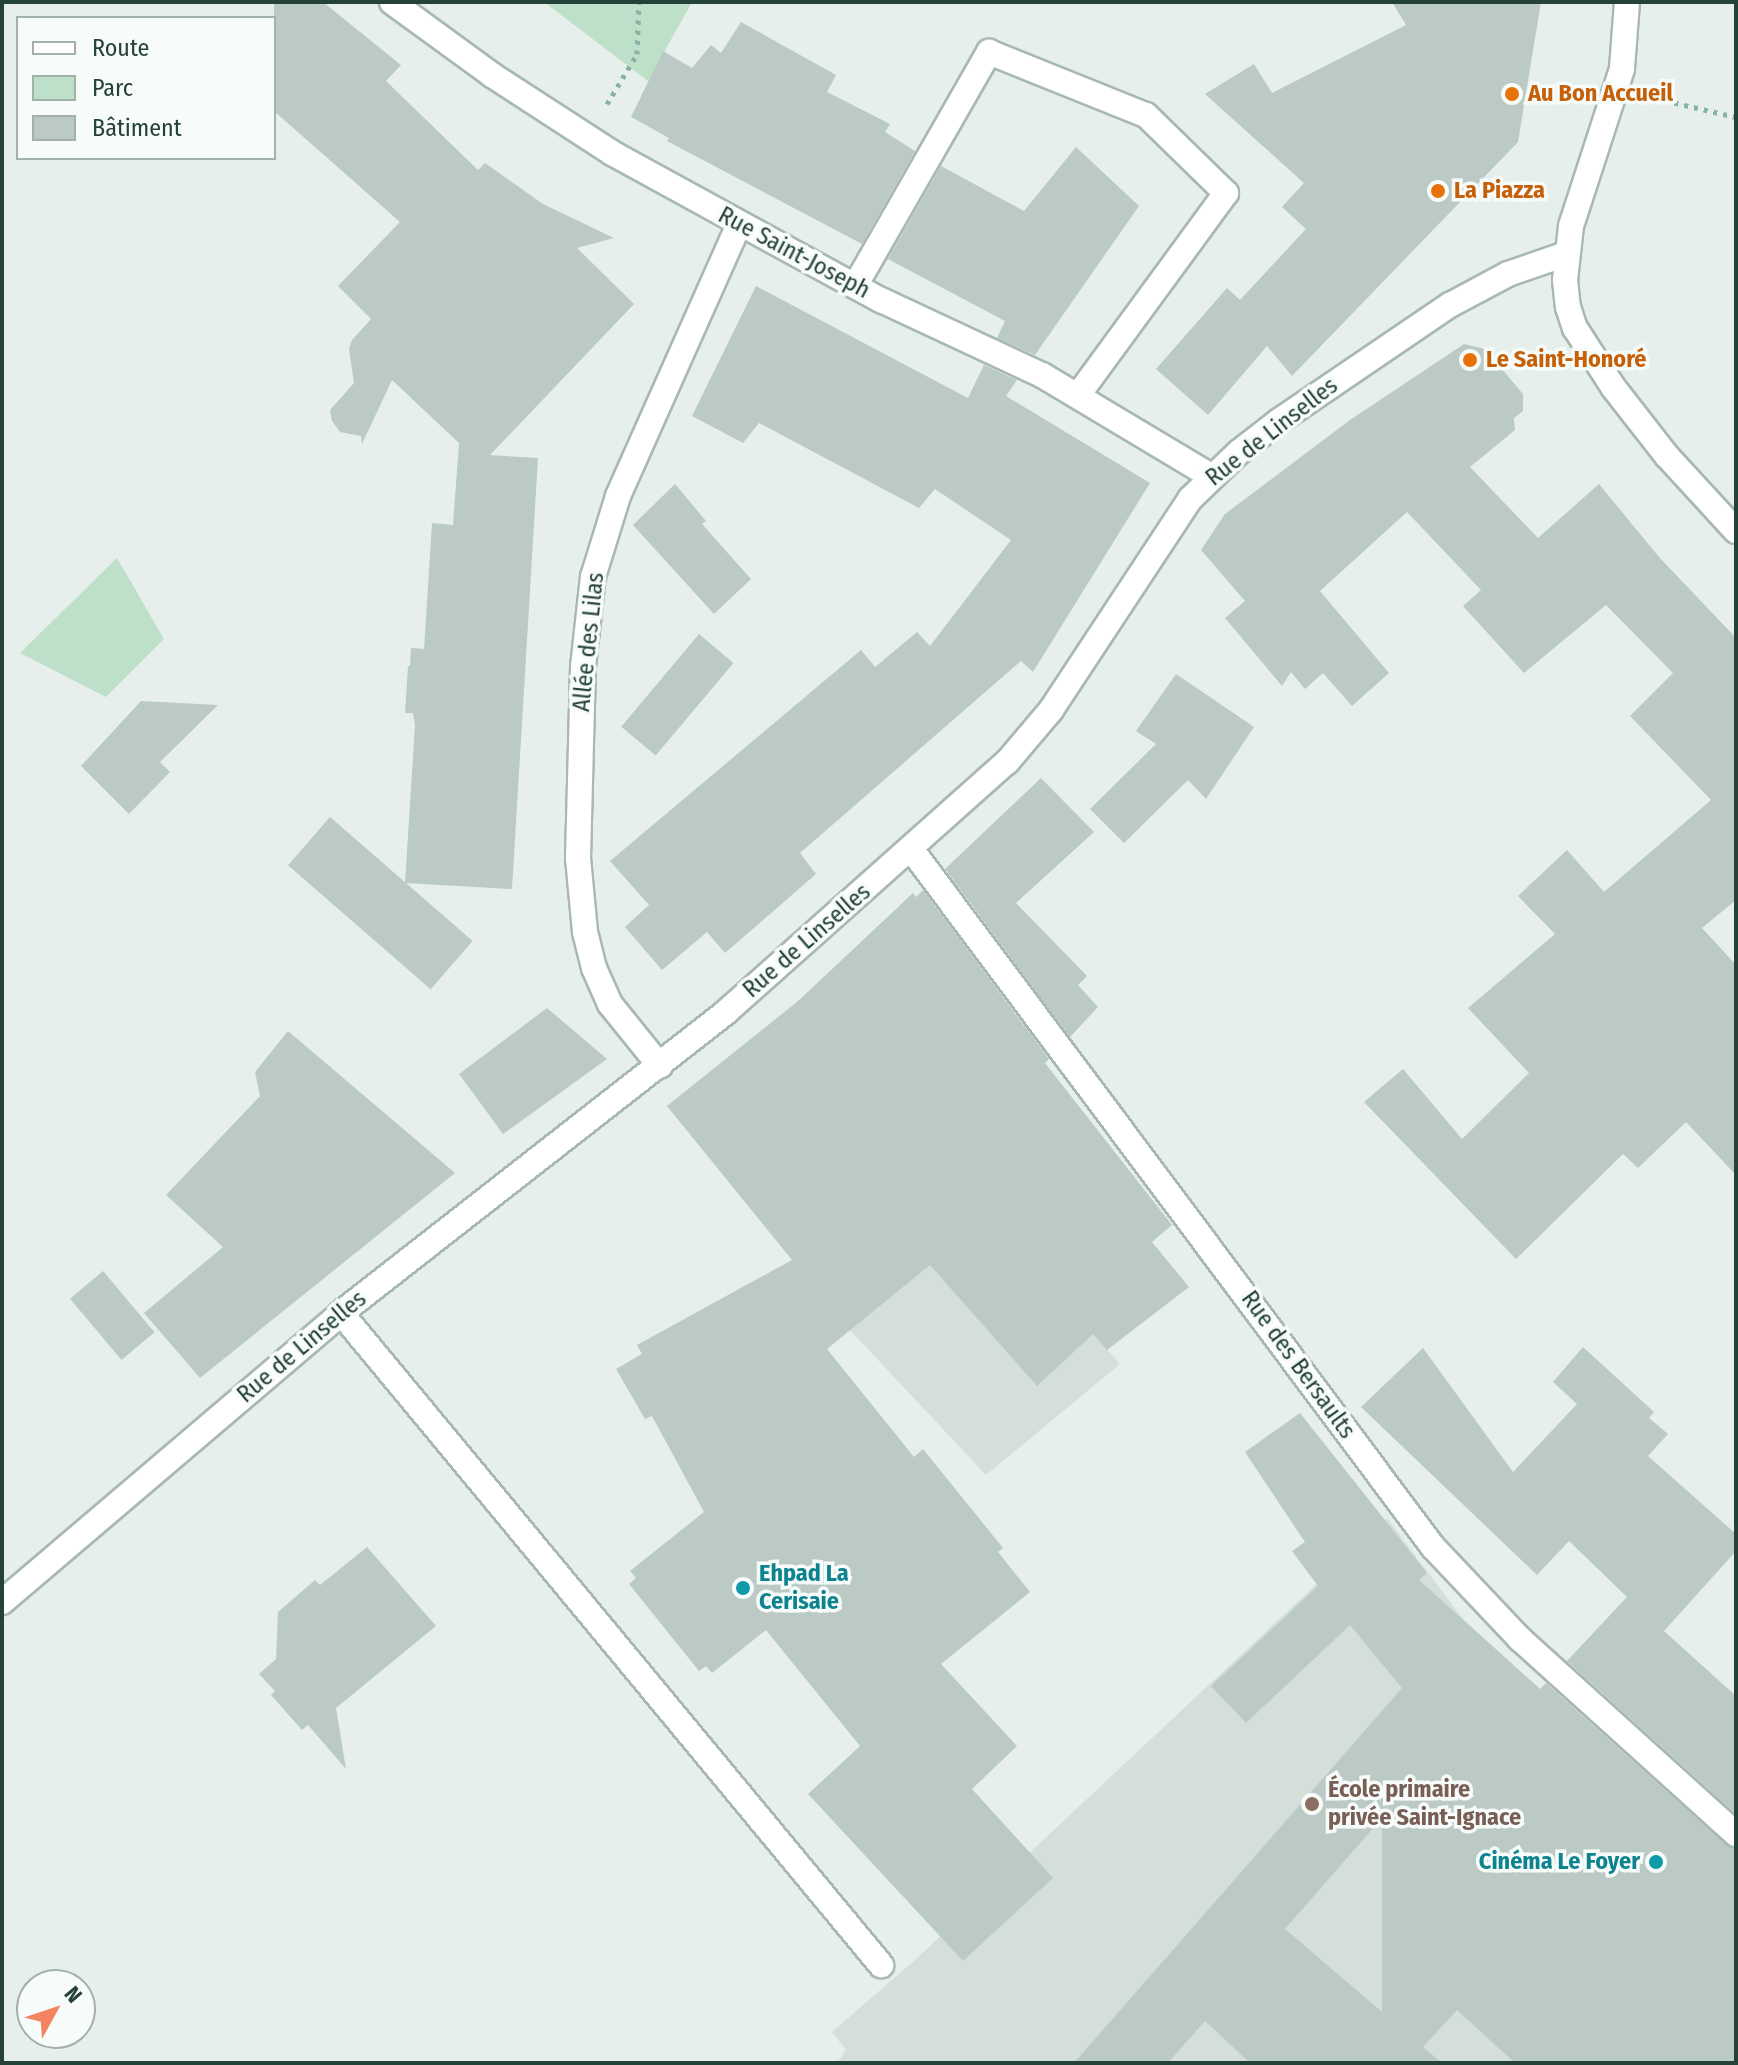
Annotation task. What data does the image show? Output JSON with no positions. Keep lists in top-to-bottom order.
{
  "streets": {
    "street": [
      "Rue Saint-Joseph",
      "Rue de Linselles",
      "Allée des Lilas",
      "Rue des Bersaults"
    ]
  },
  "crossings": [
    ["Rue Saint-Joseph", "Rue de Linselles"],
    ["Rue Saint-Joseph", "Allée des Lilas"],
    ["Rue de Linselles", "Allée des Lilas"],
    ["Rue de Linselles", "Rue des Bersaults"]
  ],
  "places": [
    "Au Bon Accueil",
    "La Piazza",
    "Le Saint-Honoré",
    "Ehpad La Cerisaie",
    "École primaire privée Saint-Ignace",
    "Cinéma Le Foyer"
  ],
  "legend": ["Route", "Parc", "Bâtiment"],
  "north": "top right"
}
